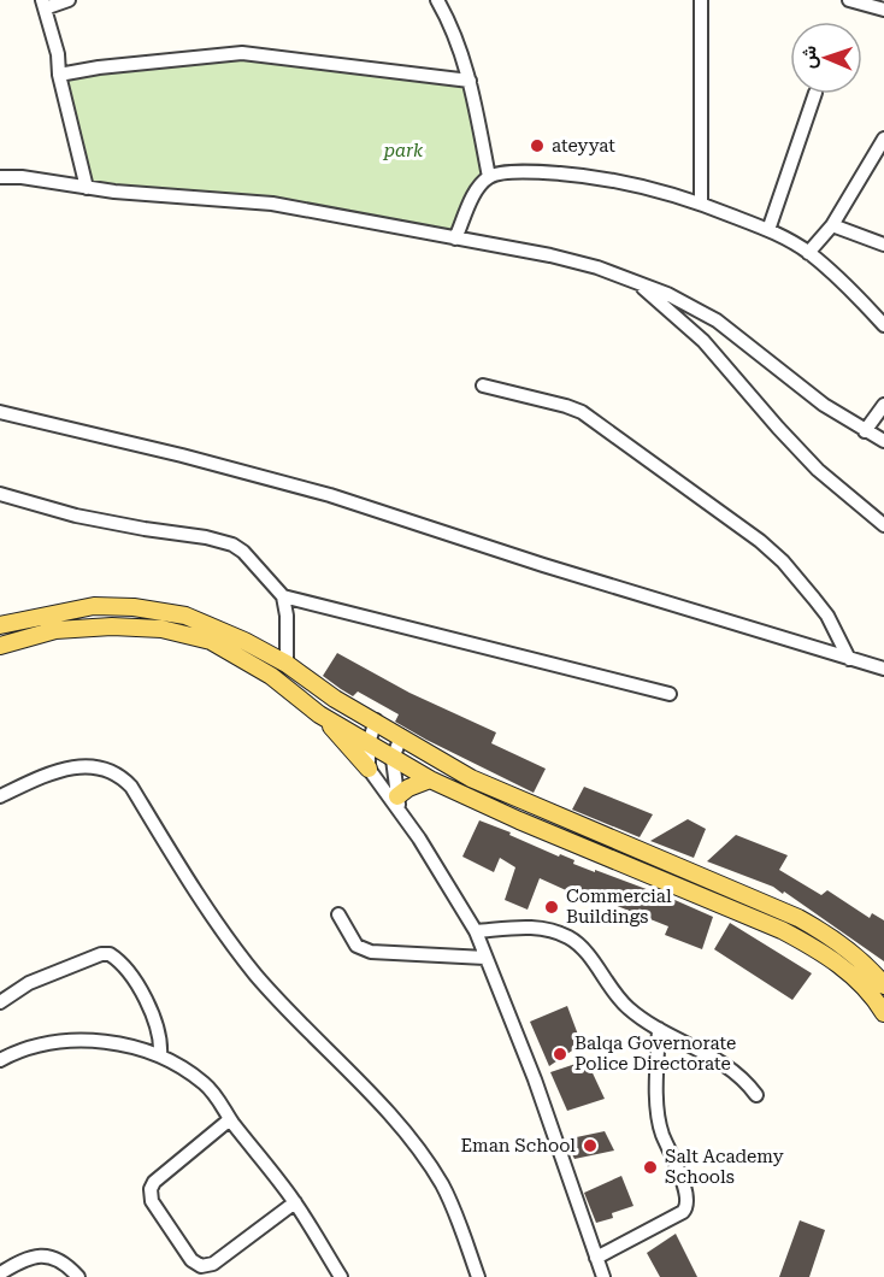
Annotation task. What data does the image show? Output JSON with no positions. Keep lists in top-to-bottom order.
{
  "parks": ["park"],
  "places": [
    "ateyyat",
    "Commercial Buildings",
    "Balqa Governorate Police Directorate",
    "Eman School",
    "Salt Academy Schools"
  ],
  "north": "left"
}
